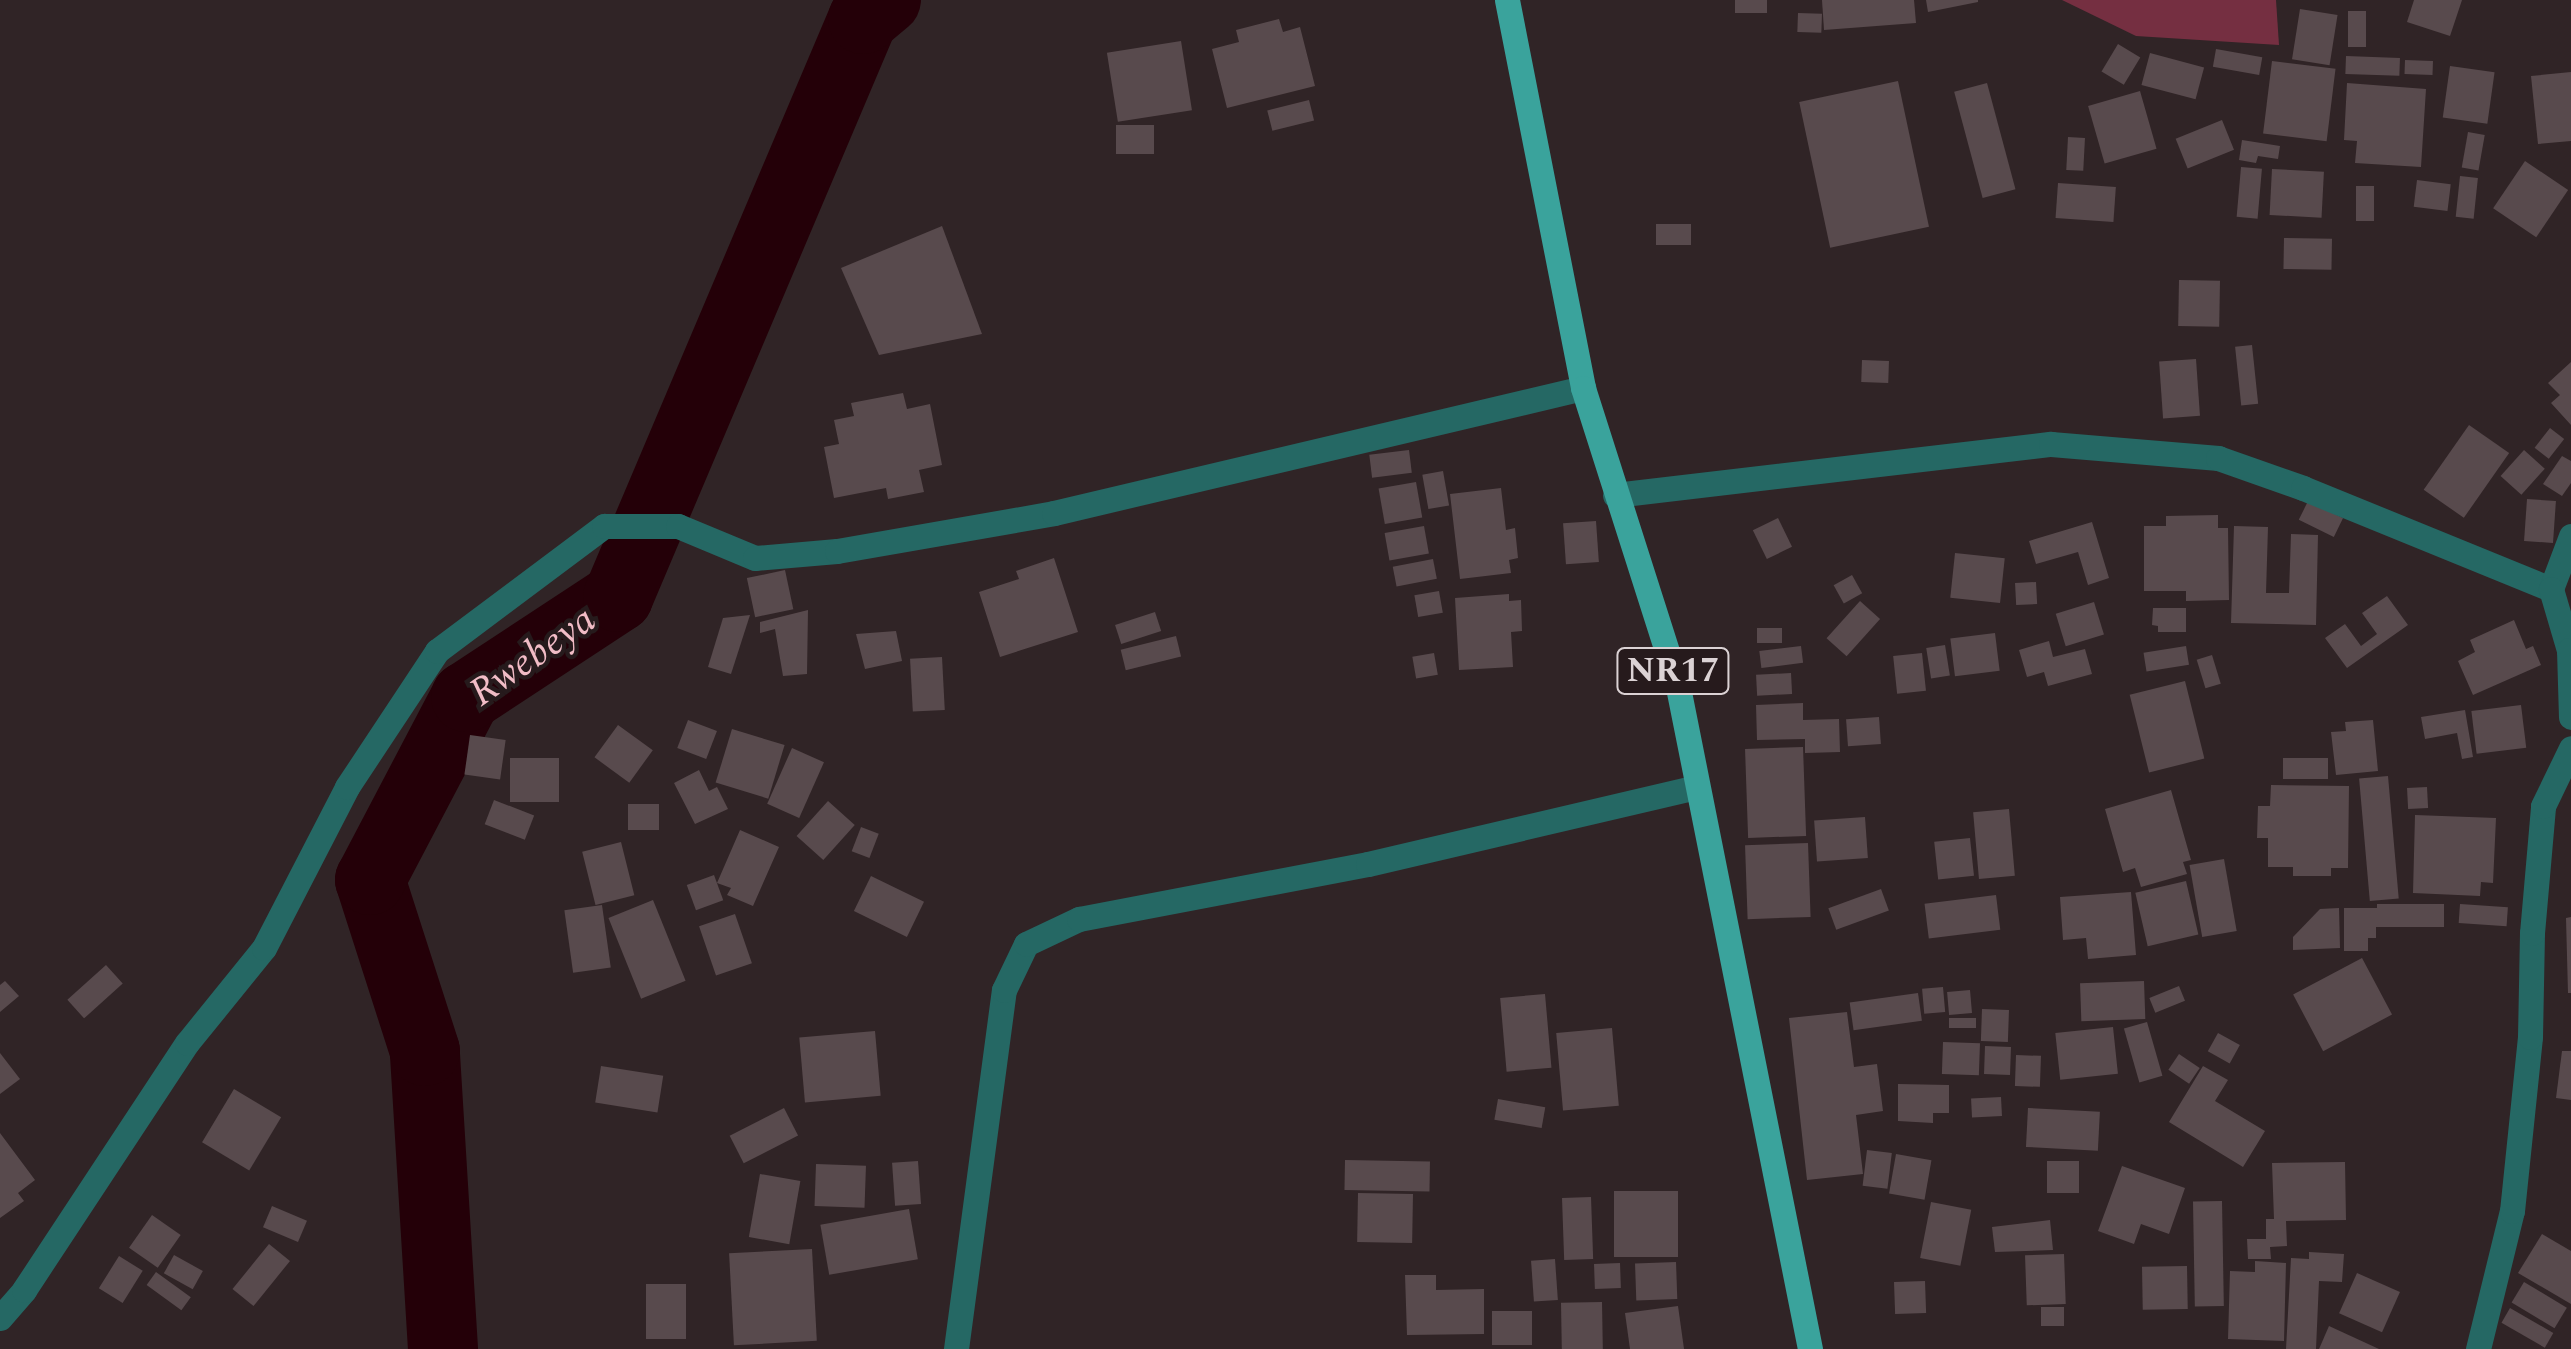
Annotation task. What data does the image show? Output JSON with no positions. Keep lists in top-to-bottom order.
{
  "streets": {
    "main road": ["NR17"]
  },
  "water": ["Rwebeya"]
}
